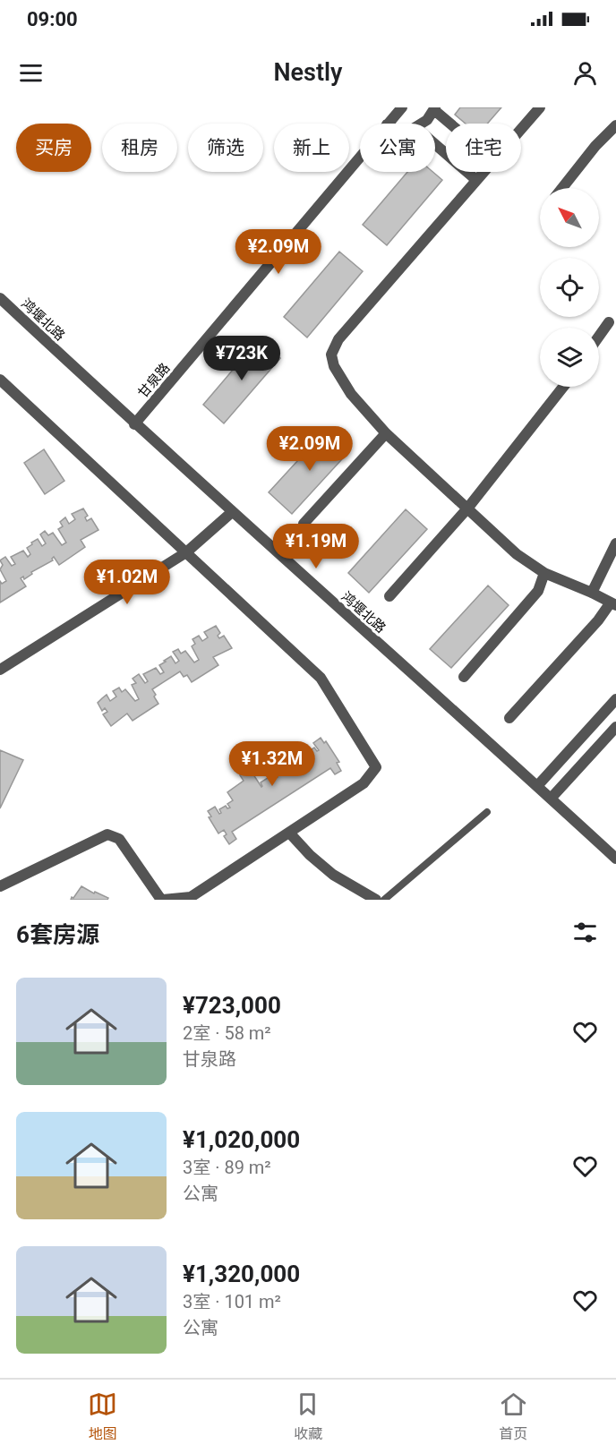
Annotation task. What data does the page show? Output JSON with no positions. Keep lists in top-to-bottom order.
{
  "streets": {
    "street": ["鸿堰北路", "甘泉路"]
  },
  "crossings": [
    ["鸿堰北路", "甘泉路"]
  ],
  "north": "top left",
  "page": {
    "status": "09:00",
    "header": "Nestly",
    "chip": [
      "买房",
      "租房",
      "筛选",
      "新上",
      "公寓",
      "住宅"
    ],
    "price": [
      "¥2.09M",
      "¥723K",
      "¥2.09M",
      "¥1.19M",
      "¥1.02M",
      "¥1.32M"
    ],
    "heading": "6套房源",
    "list": [
      {
        "name": "¥723,000",
        "note": "2室 · 58 m² · 甘泉路"
      },
      {
        "name": "¥1,020,000",
        "note": "3室 · 89 m² · 公寓"
      },
      {
        "name": "¥1,320,000",
        "note": "3室 · 101 m² · 公寓"
      }
    ],
    "tabs": ["地图", "收藏", "首页"]
  }
}
